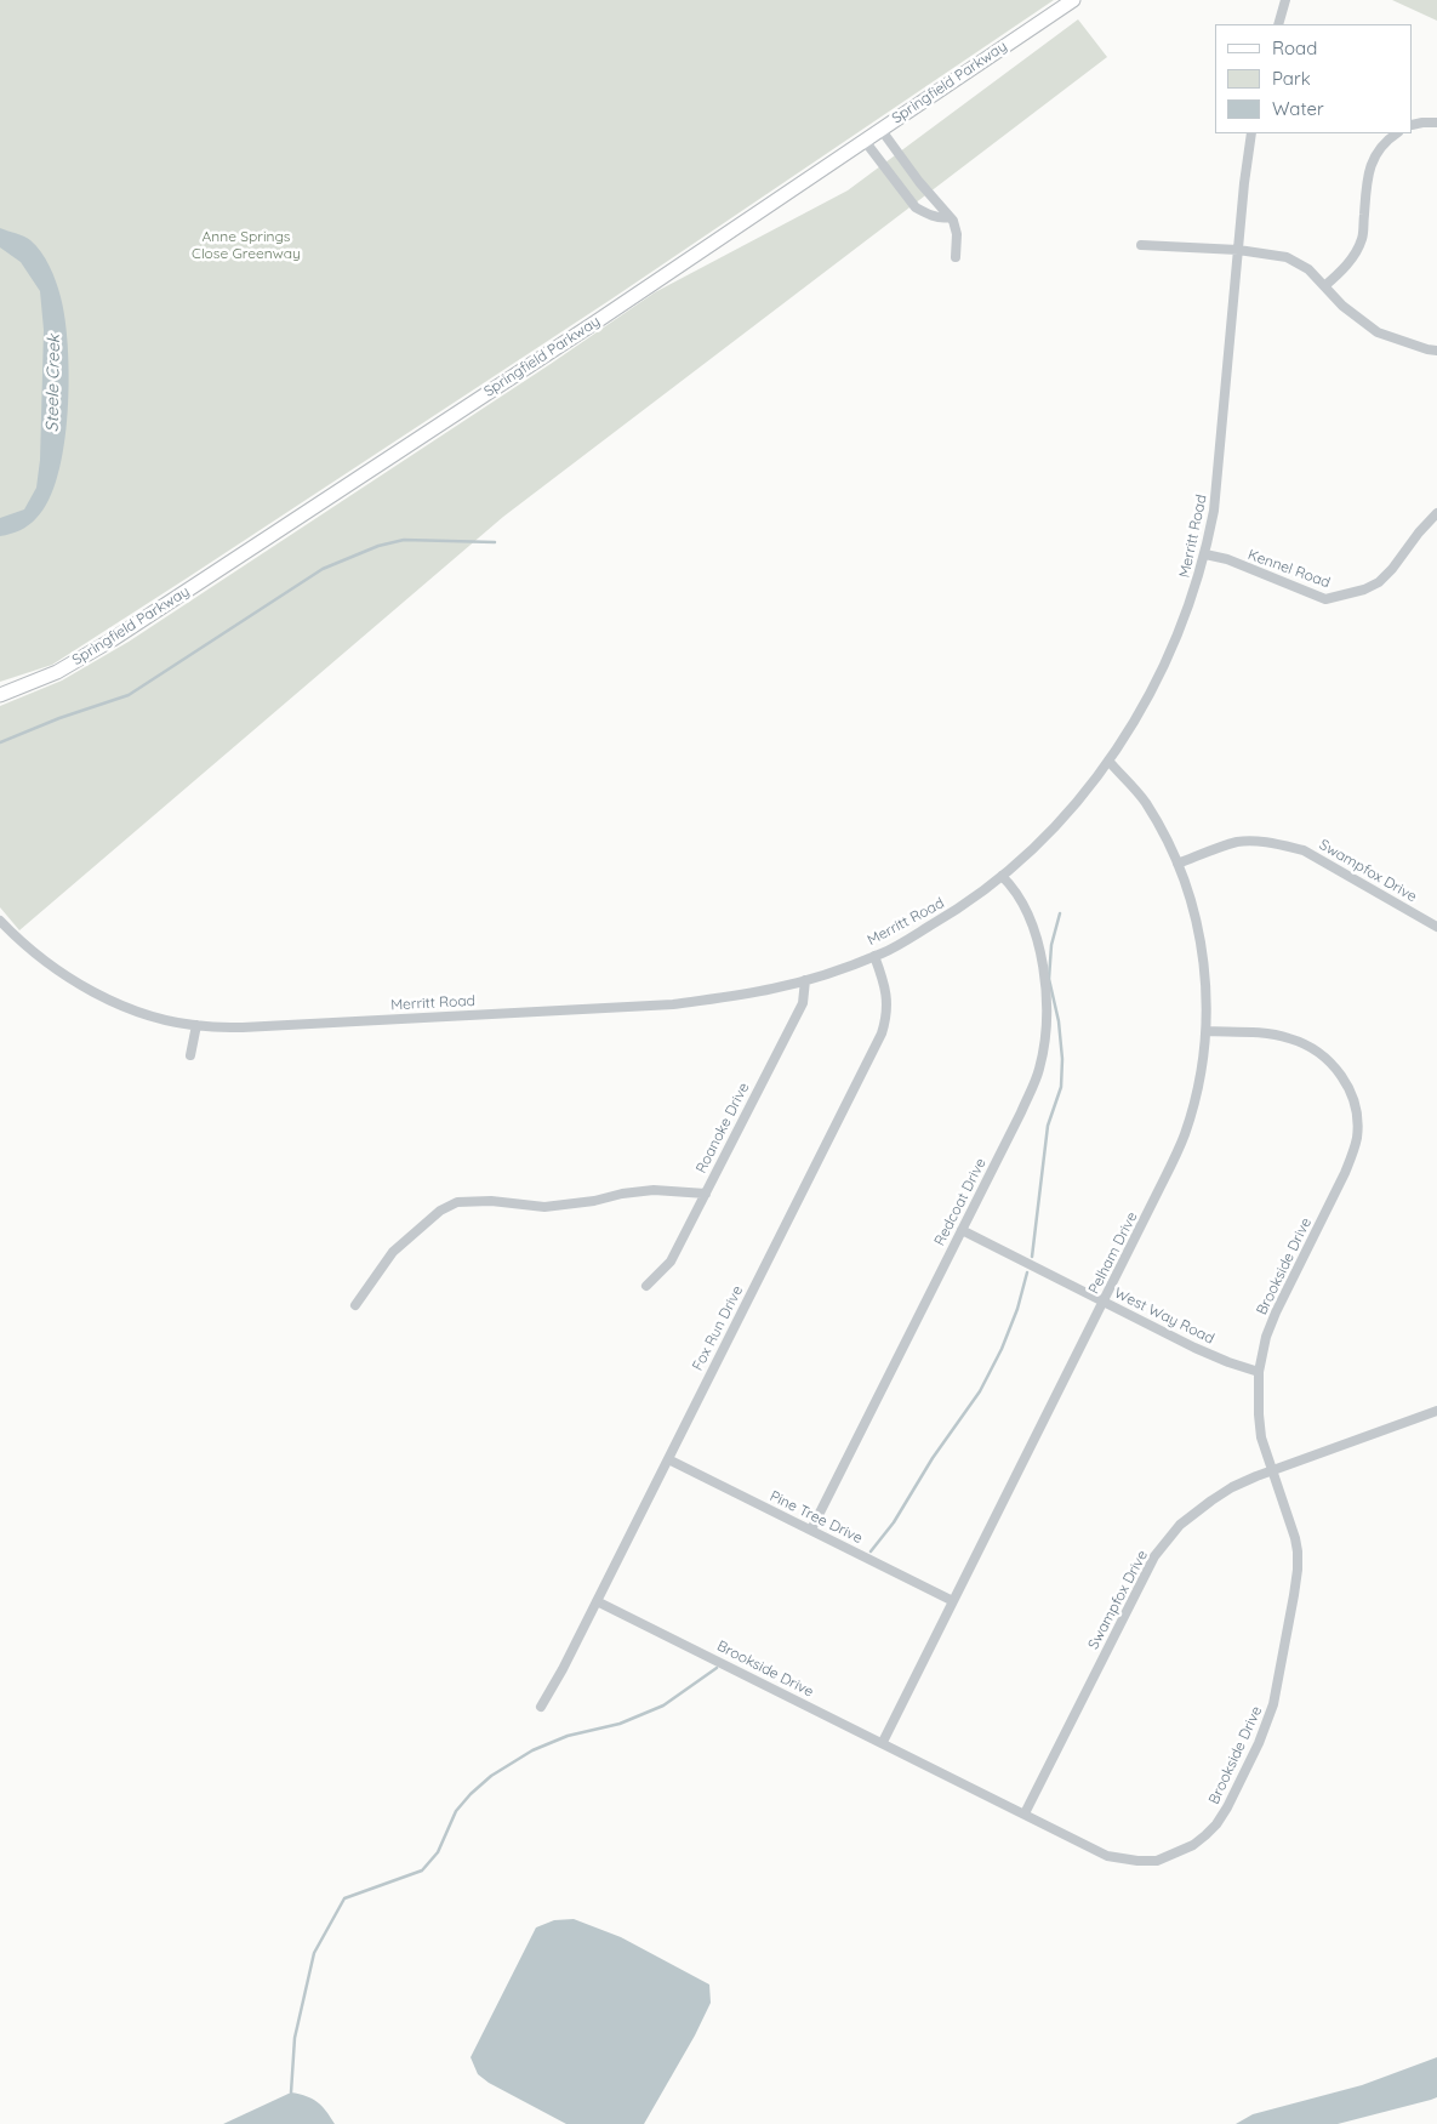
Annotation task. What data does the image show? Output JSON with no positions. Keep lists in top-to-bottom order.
{
  "streets": {
    "main road": ["Springfield Parkway"],
    "street": [
      "Merritt Road",
      "Kennel Road",
      "Swampfox Drive",
      "Roanoke Drive",
      "Redcoat Drive",
      "Pelham Drive",
      "Brookside Drive",
      "West Way Road",
      "Fox Run Drive",
      "Pine Tree Drive"
    ]
  },
  "crossings": [
    ["Merritt Road", "Kennel Road"],
    ["Merritt Road", "Roanoke Drive"],
    ["Merritt Road", "Redcoat Drive"],
    ["Merritt Road", "Pelham Drive"],
    ["Merritt Road", "Fox Run Drive"],
    ["Swampfox Drive", "Pelham Drive"],
    ["Swampfox Drive", "Brookside Drive"],
    ["Redcoat Drive", "West Way Road"],
    ["Redcoat Drive", "Pine Tree Drive"],
    ["Pelham Drive", "Brookside Drive"],
    ["Pelham Drive", "West Way Road"],
    ["Pelham Drive", "Pine Tree Drive"],
    ["Brookside Drive", "West Way Road"],
    ["Brookside Drive", "Fox Run Drive"],
    ["Fox Run Drive", "Pine Tree Drive"]
  ],
  "water": ["Steele Creek"],
  "parks": ["Anne Springs Close Greenway"],
  "legend": ["Road", "Park", "Water"]
}
